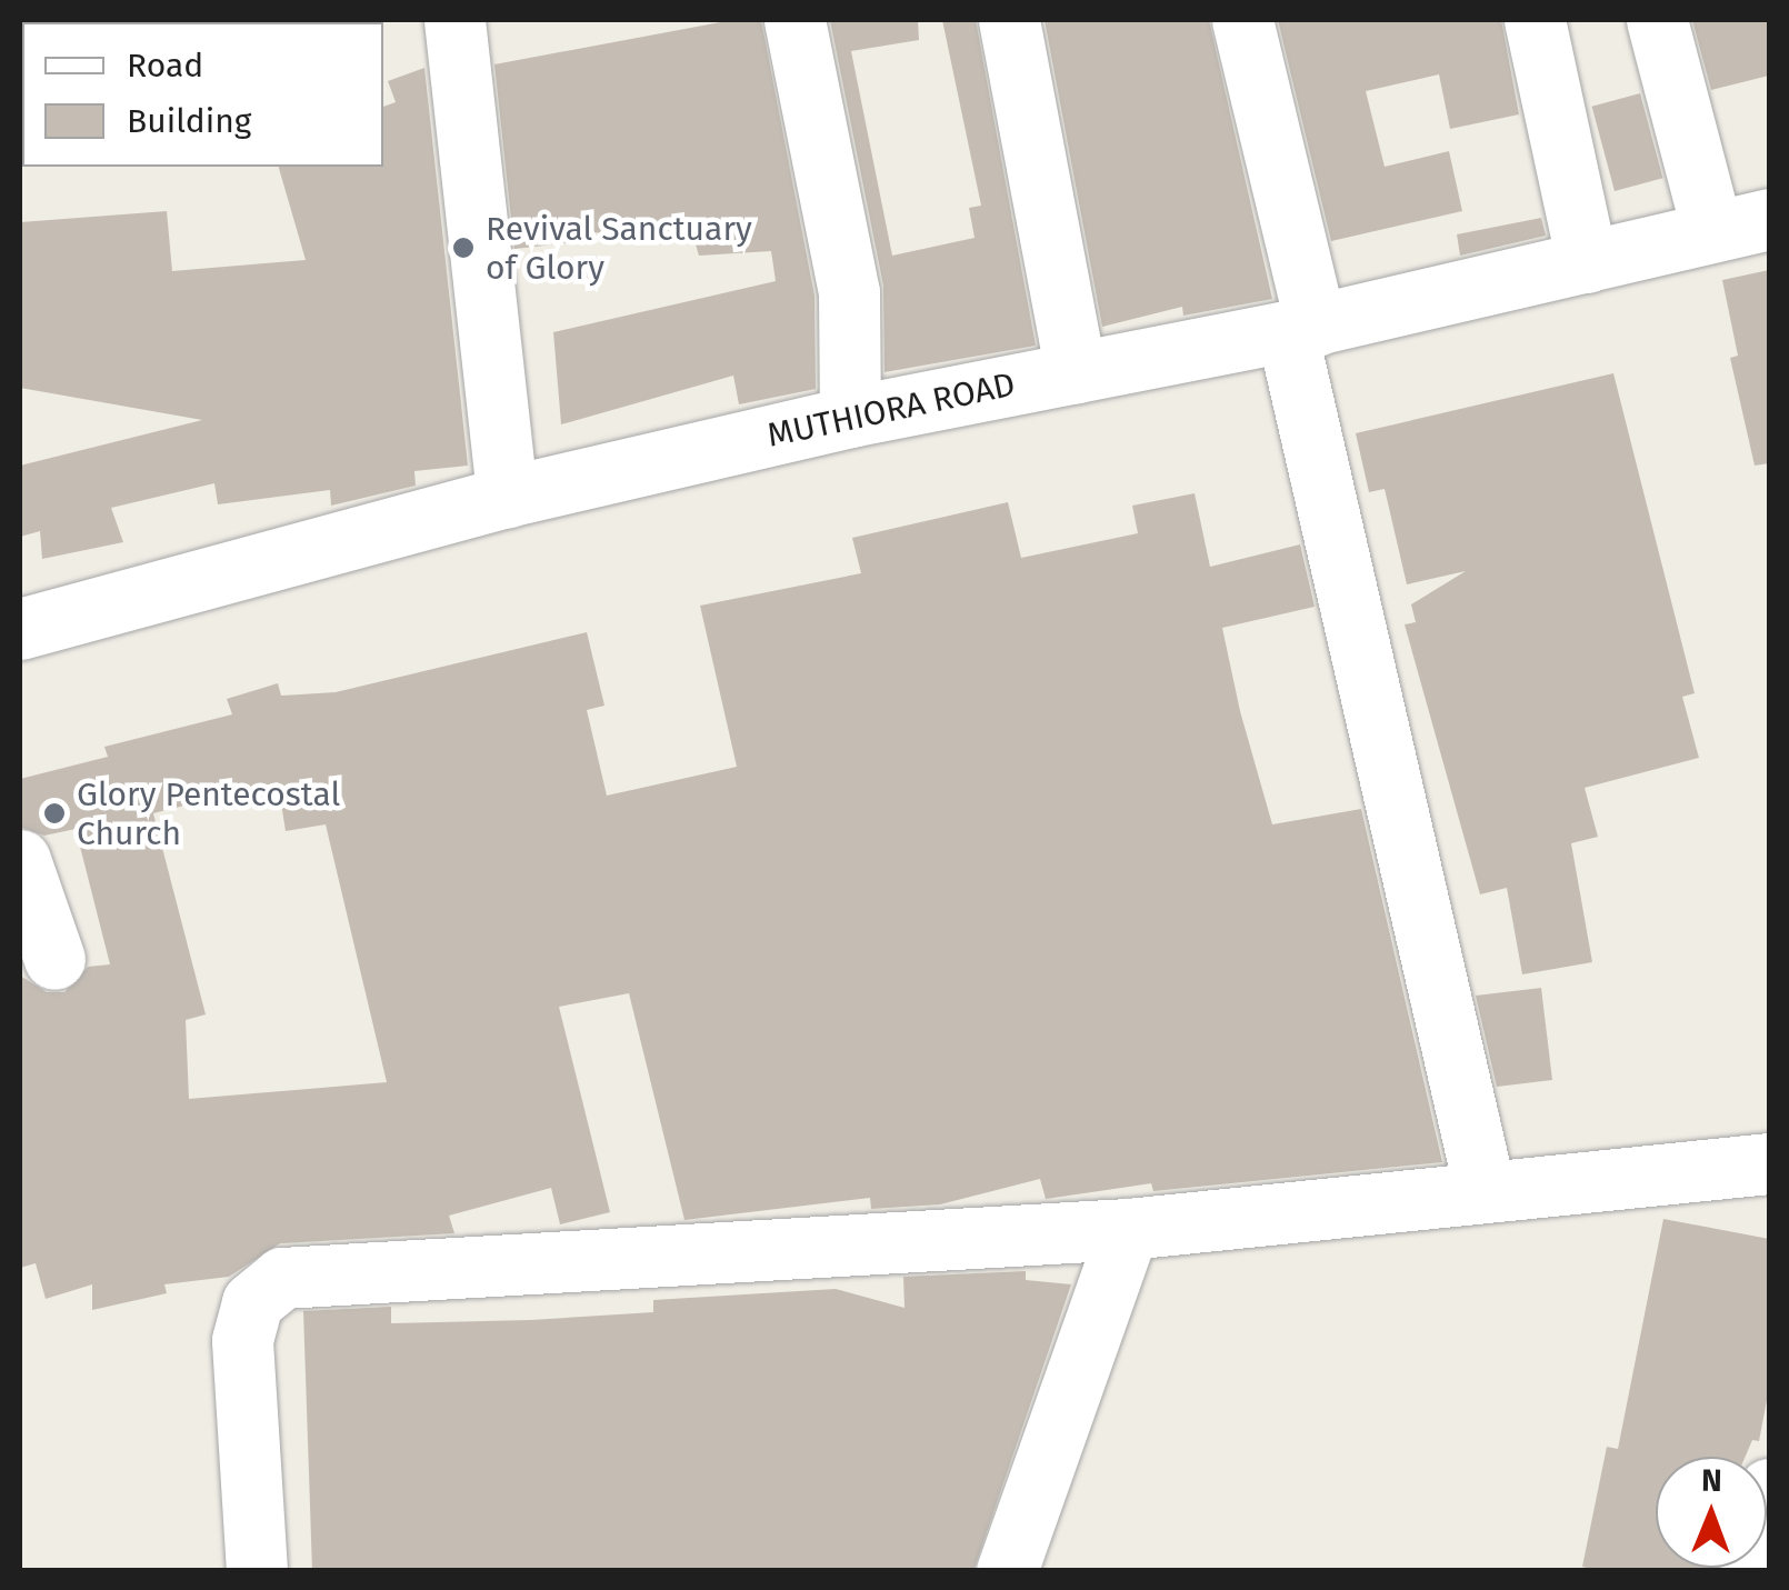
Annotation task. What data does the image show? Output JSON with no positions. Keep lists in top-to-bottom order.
{
  "streets": {
    "street": ["MUTHIORA ROAD"]
  },
  "places": ["Revival Sanctuary of Glory", "Glory Pentecostal Church"],
  "legend": ["Road", "Building"],
  "north": "top"
}
